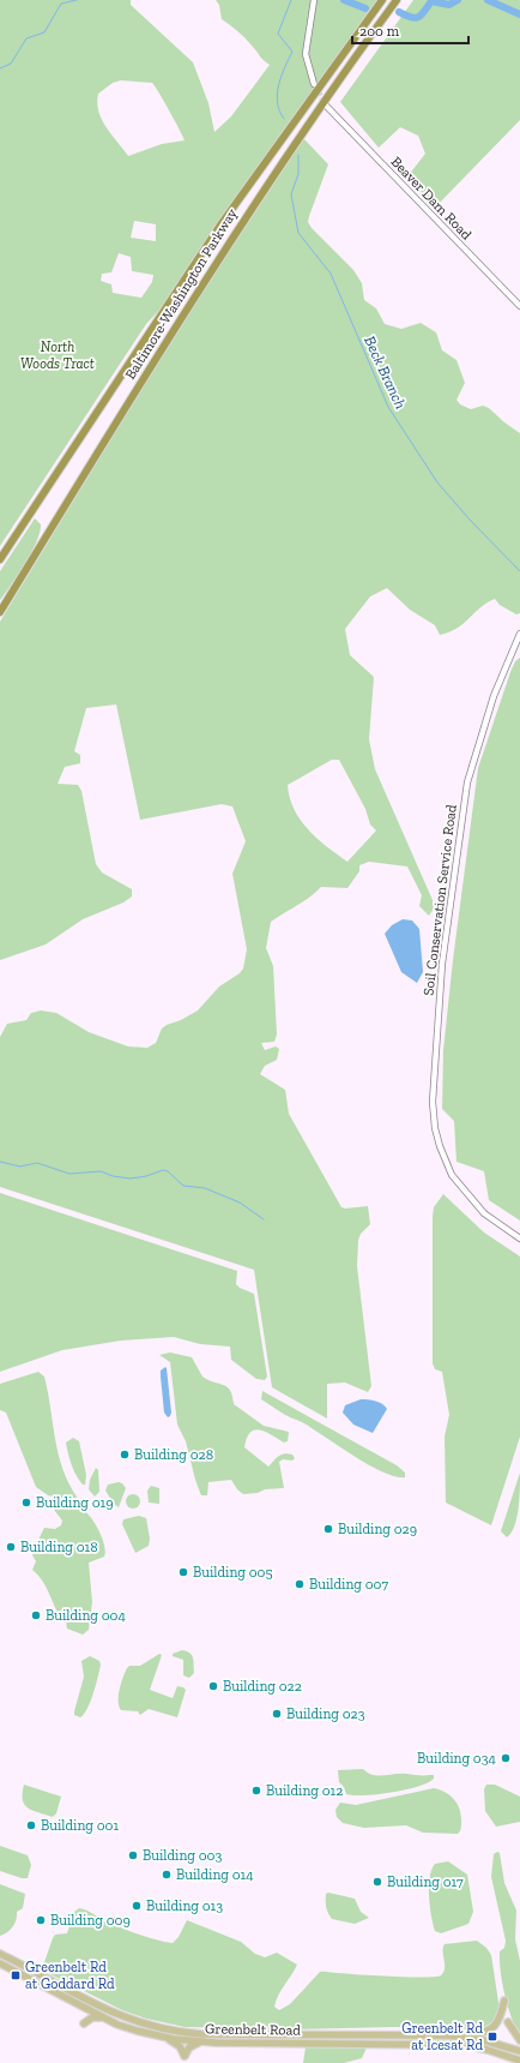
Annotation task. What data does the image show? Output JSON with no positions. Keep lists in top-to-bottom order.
{
  "streets": {
    "highway": ["Baltimore-Washington Parkway"],
    "main road": ["Beaver Dam Road", "Soil Conservation Service Road", "Greenbelt Road"]
  },
  "water": ["Beck Branch"],
  "parks": ["North Woods Tract"],
  "places": {
    "other": [
      "Building 028",
      "Building 019",
      "Building 029",
      "Building 018",
      "Building 005",
      "Building 007",
      "Building 004",
      "Building 022",
      "Building 023",
      "Building 034",
      "Building 012",
      "Building 001",
      "Building 003",
      "Building 014",
      "Building 017",
      "Building 013",
      "Building 009"
    ],
    "transit": ["Greenbelt Rd at Goddard Rd", "Greenbelt Rd at Icesat Rd"]
  },
  "scale_bar": "200 m"
}
